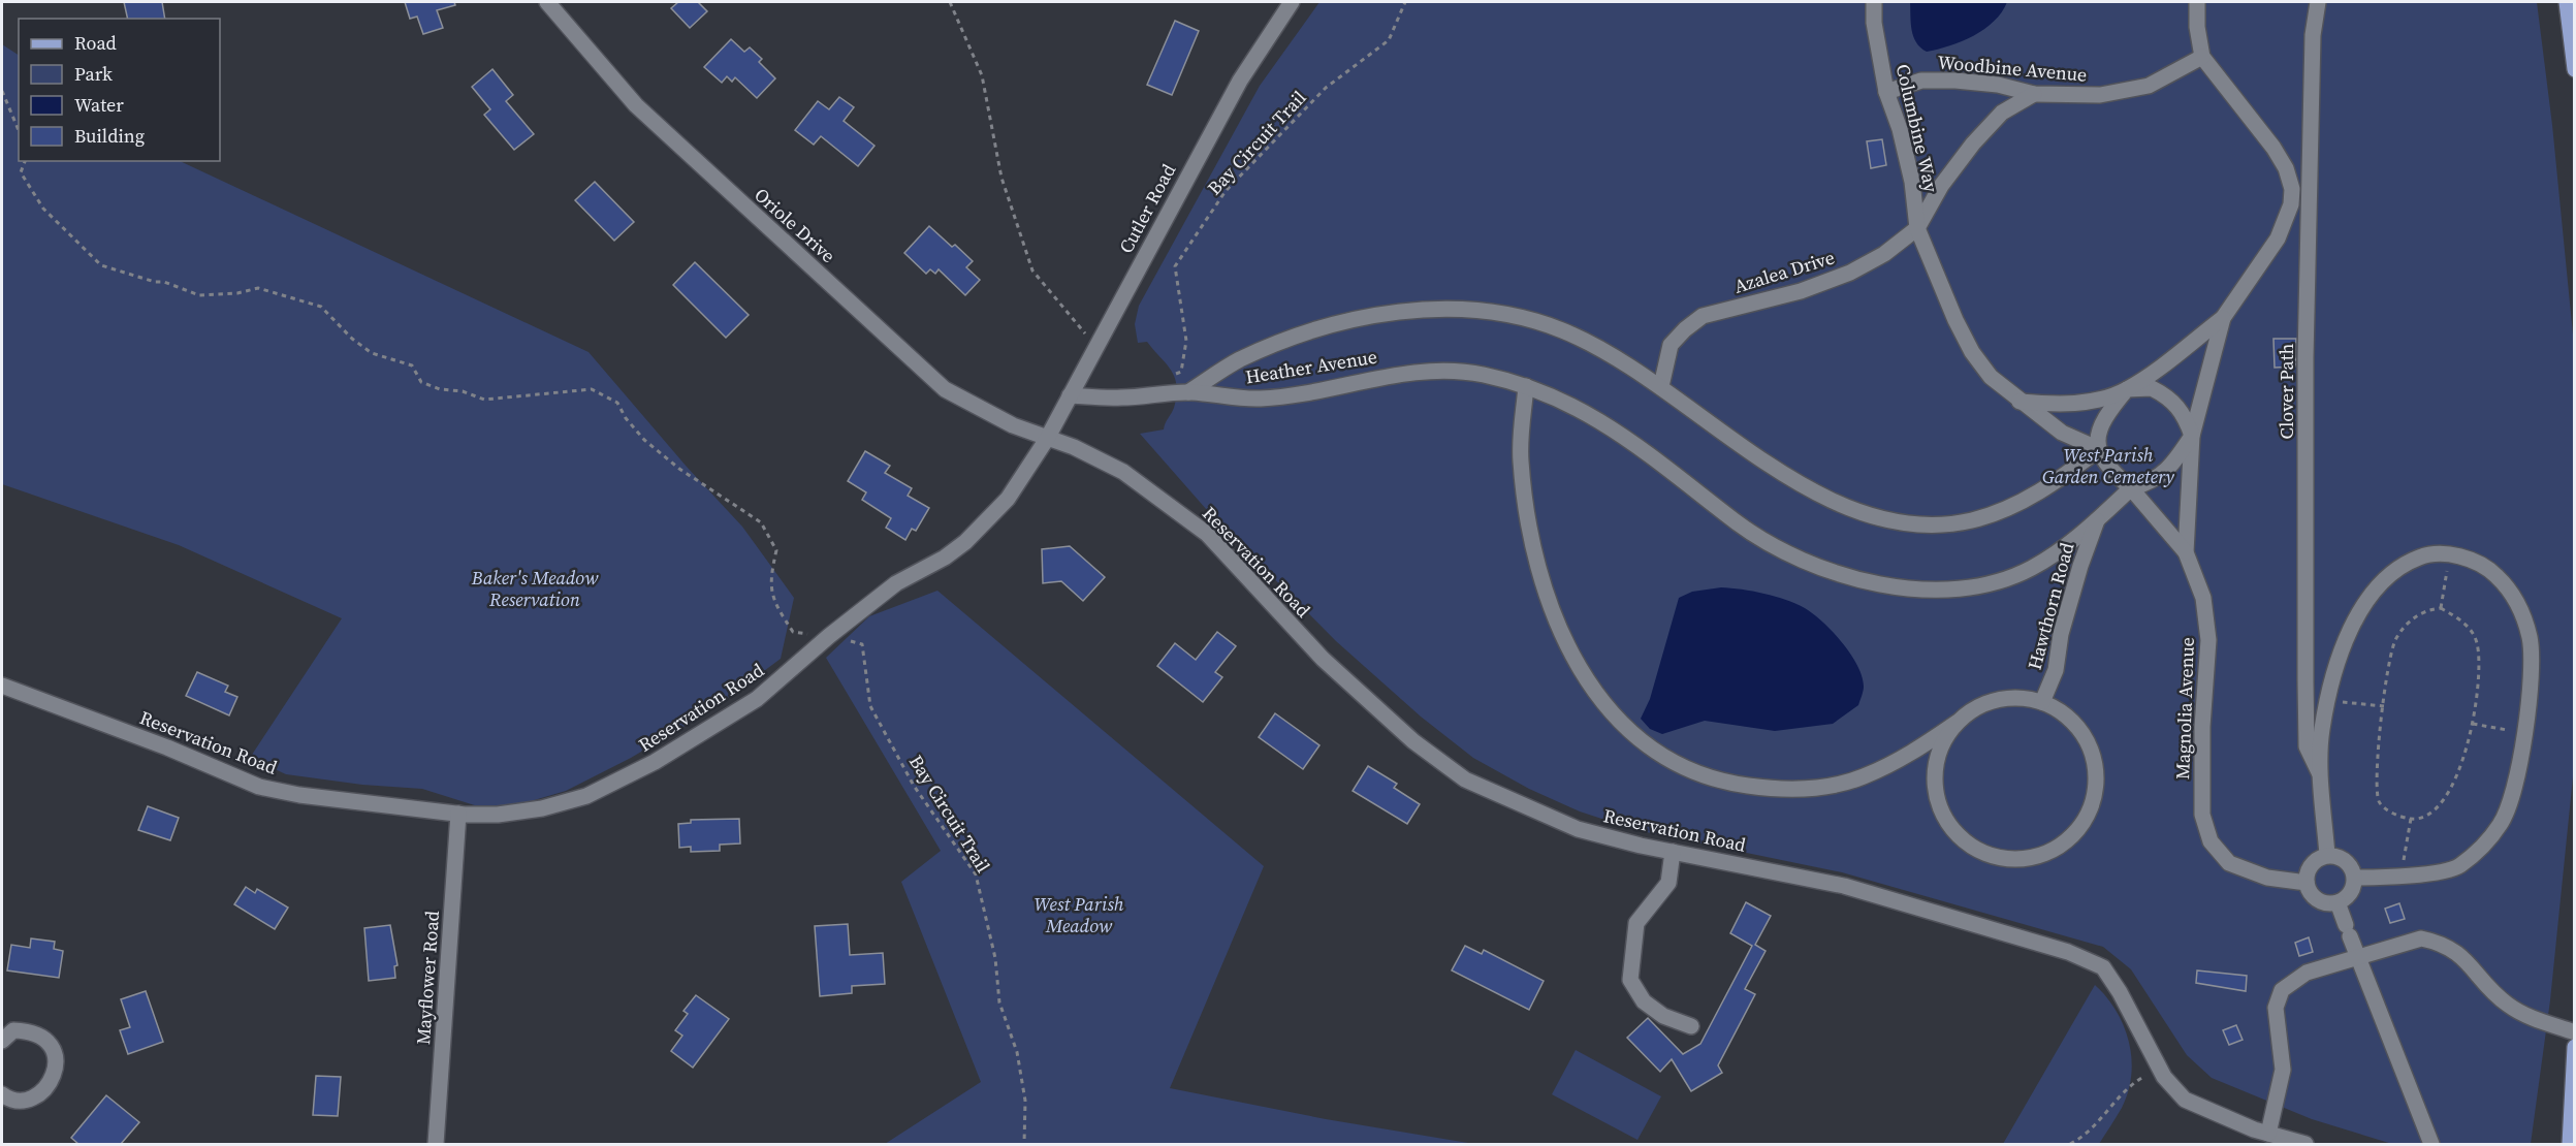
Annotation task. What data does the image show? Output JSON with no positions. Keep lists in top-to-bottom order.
{
  "streets": {
    "street": [
      "Woodbine Avenue",
      "Columbine Way",
      "Cutler Road",
      "Oriole Drive",
      "Azalea Drive",
      "Heather Avenue",
      "Clover Path",
      "Reservation Road",
      "Hawthorn Road",
      "Magnolia Avenue",
      "Mayflower Road"
    ],
    "path": ["Bay Circuit Trail"]
  },
  "crossings": [
    ["Woodbine Avenue", "Columbine Way"],
    ["Woodbine Avenue", "Azalea Drive"],
    ["Woodbine Avenue", "Magnolia Avenue"],
    ["Columbine Way", "Azalea Drive"],
    ["Columbine Way", "Heather Avenue"],
    ["Columbine Way", "Magnolia Avenue"],
    ["Bay Circuit Trail", "Reservation Road"],
    ["Cutler Road", "Oriole Drive"],
    ["Cutler Road", "Reservation Road"],
    ["Oriole Drive", "Reservation Road"],
    ["Azalea Drive", "Heather Avenue"],
    ["Heather Avenue", "Hawthorn Road"],
    ["Heather Avenue", "Magnolia Avenue"],
    ["Reservation Road", "Mayflower Road"]
  ],
  "parks": ["West Parish Garden Cemetery", "Baker's Meadow Reservation", "West Parish Meadow"],
  "legend": [
    "Road",
    "Park",
    "Water",
    "Building"
  ]
}
